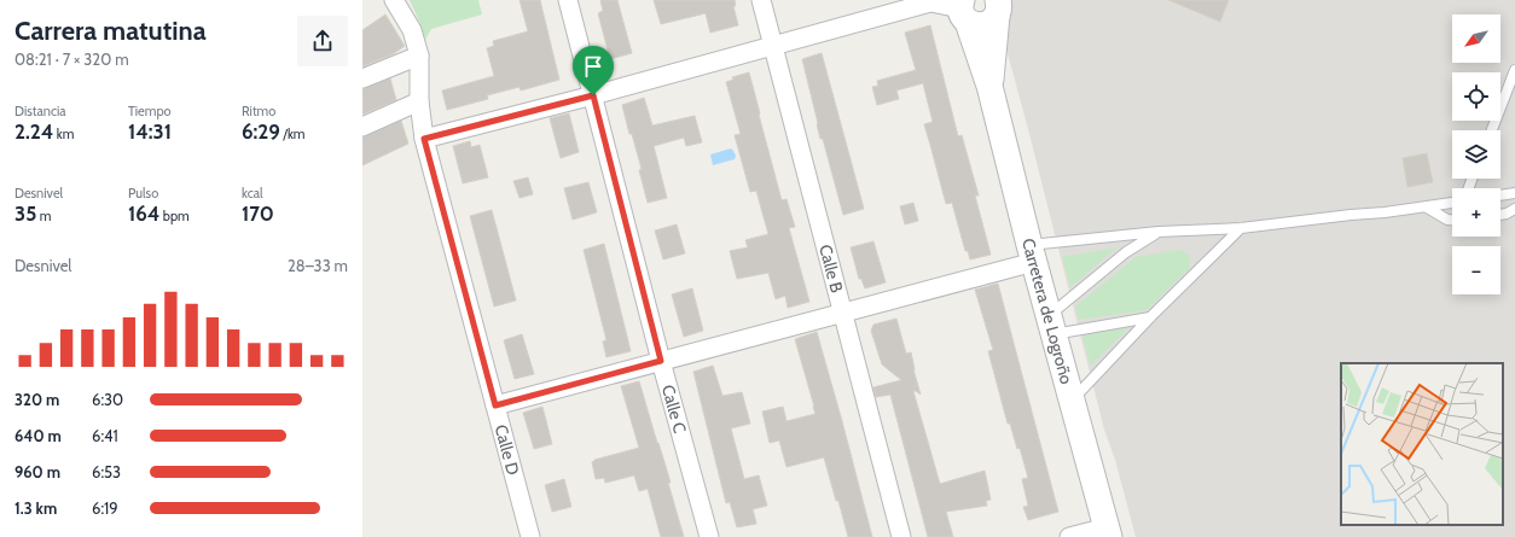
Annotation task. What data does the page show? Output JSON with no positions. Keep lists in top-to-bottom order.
{
  "streets": {
    "main road": ["Carretera de Logroño"],
    "street": ["Calle B", "Calle C", "Calle D"]
  },
  "north": "bottom left",
  "page": {
    "heading": ["Carrera matutina", "08:21 · 7 × 320 m"],
    "map_buttons": ["+", "−"],
    "stats": [
      ["Distancia", "2.24 km"],
      ["Tiempo", "14:31"],
      ["Ritmo", "6:29 /km"],
      ["Desnivel", "35 m"],
      ["Pulso", "164 bpm"],
      ["kcal", "170"]
    ],
    "chart": ["Desnivel", "28–33 m"],
    "list": [
      {
        "name": "320 m",
        "note": "6:30"
      },
      {
        "name": "640 m",
        "note": "6:41"
      },
      {
        "name": "960 m",
        "note": "6:53"
      },
      {
        "name": "1.3 km",
        "note": "6:19"
      }
    ]
  }
}
